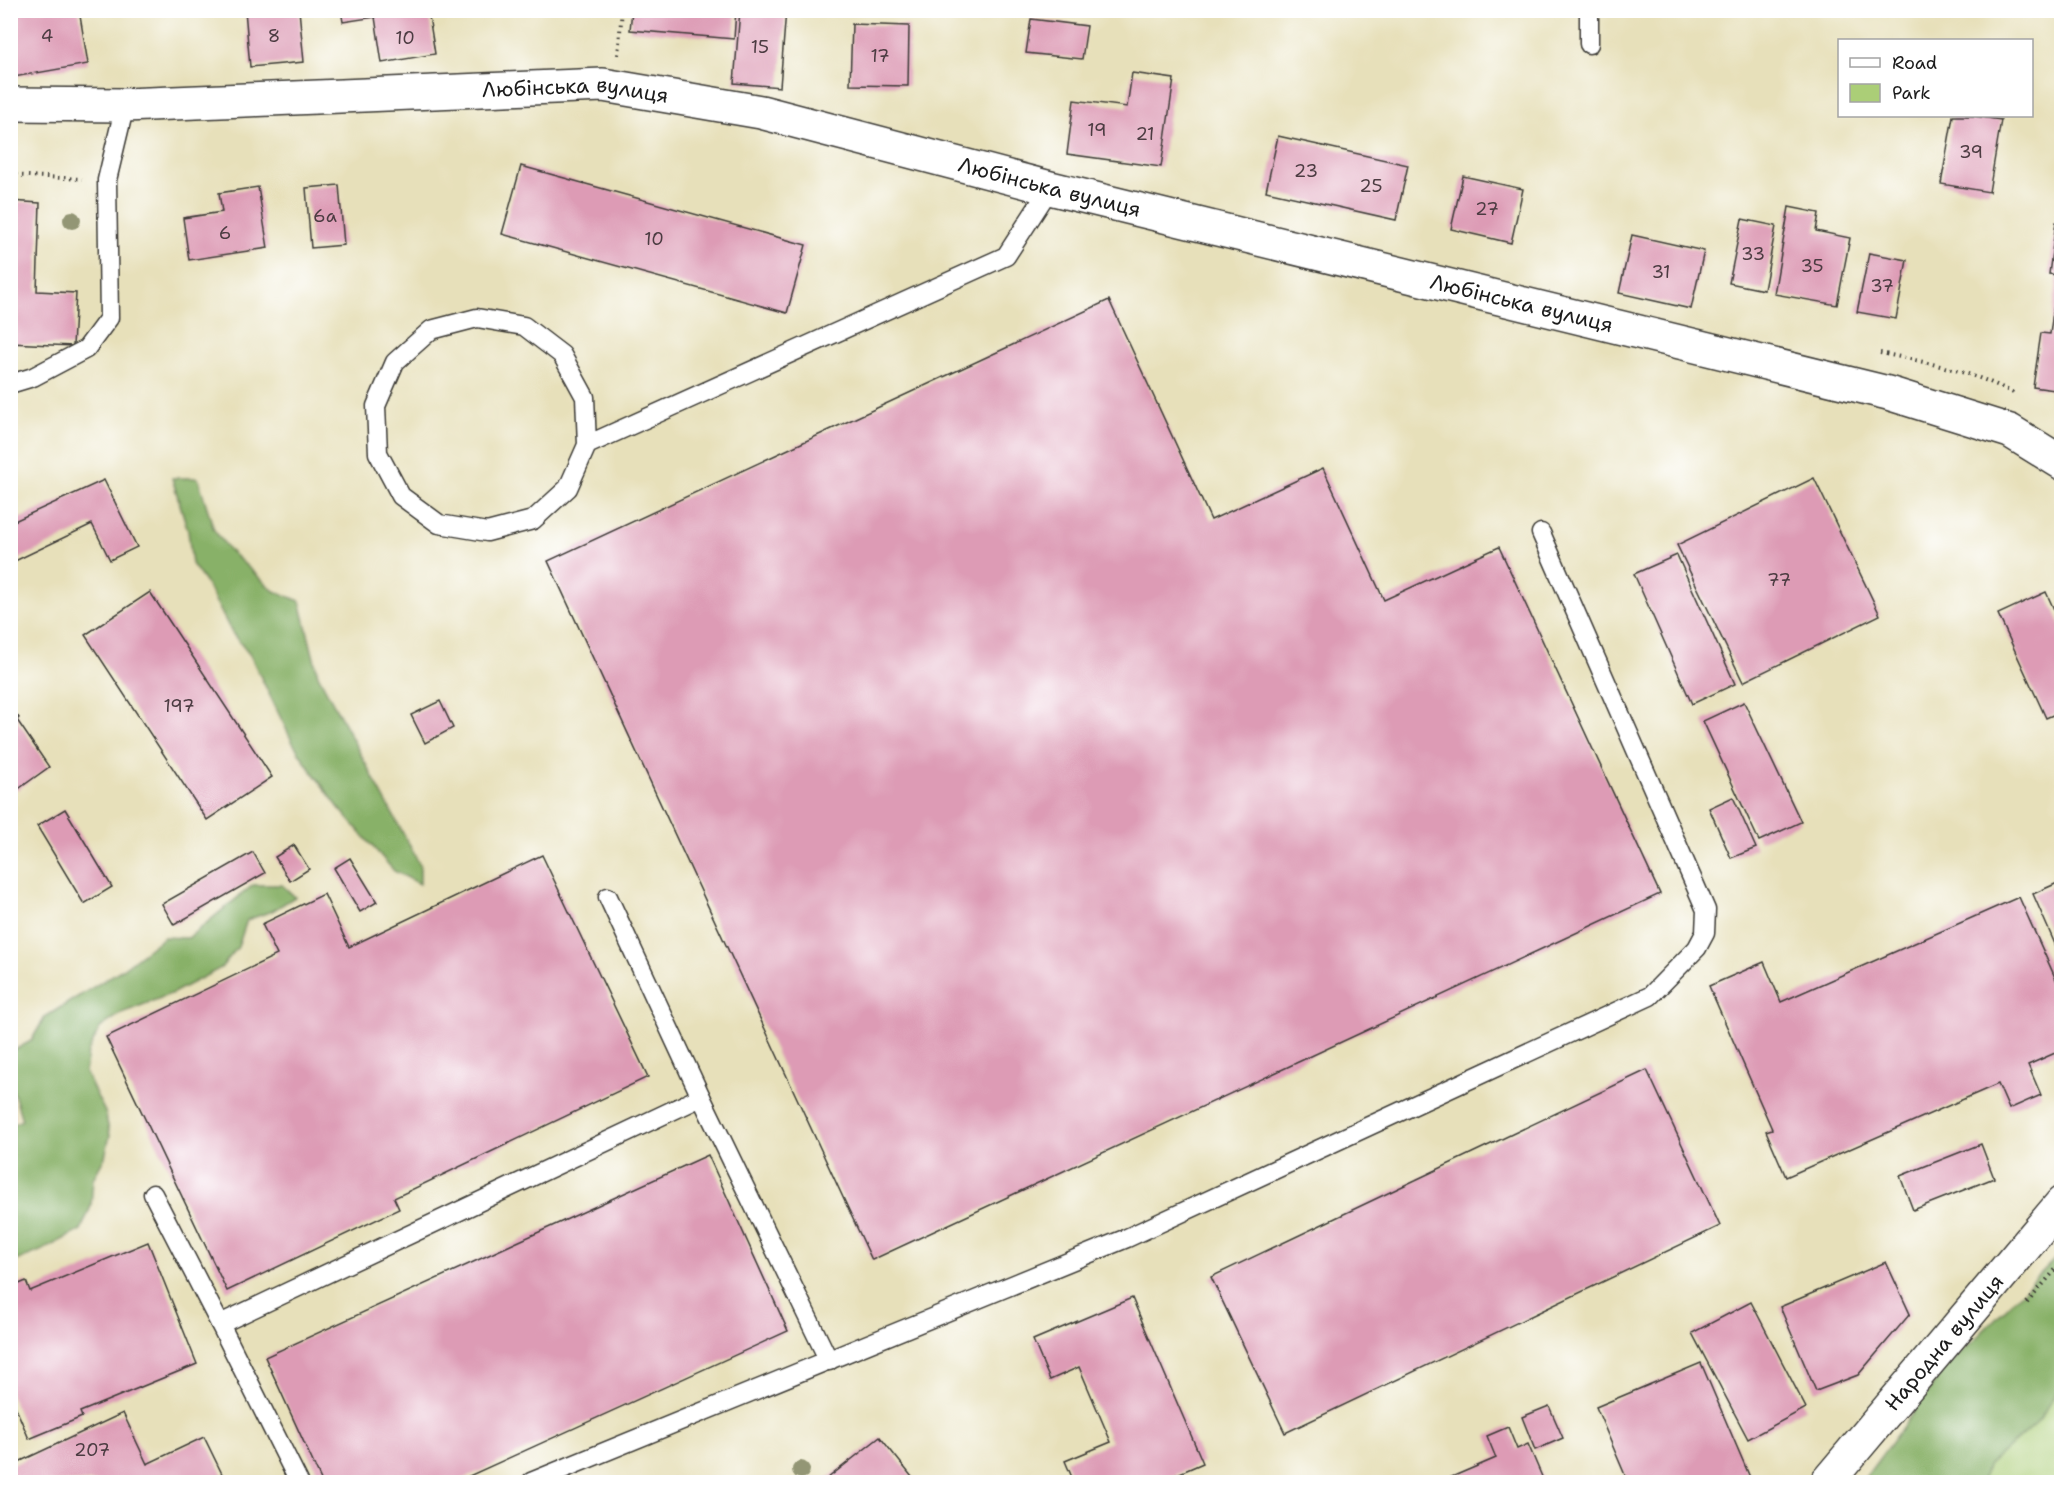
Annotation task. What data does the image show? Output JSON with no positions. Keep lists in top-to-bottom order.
{
  "streets": {
    "main road": ["Любінська вулиця", "Народна вулиця"]
  },
  "house_numbers": [
    "4",
    "8",
    "10",
    "15",
    "17",
    "19",
    "21",
    "39",
    "23",
    "25",
    "27",
    "6а",
    "6",
    "10",
    "33",
    "35",
    "31",
    "37",
    "77",
    "197",
    "207"
  ],
  "legend": ["Road", "Park"]
}
